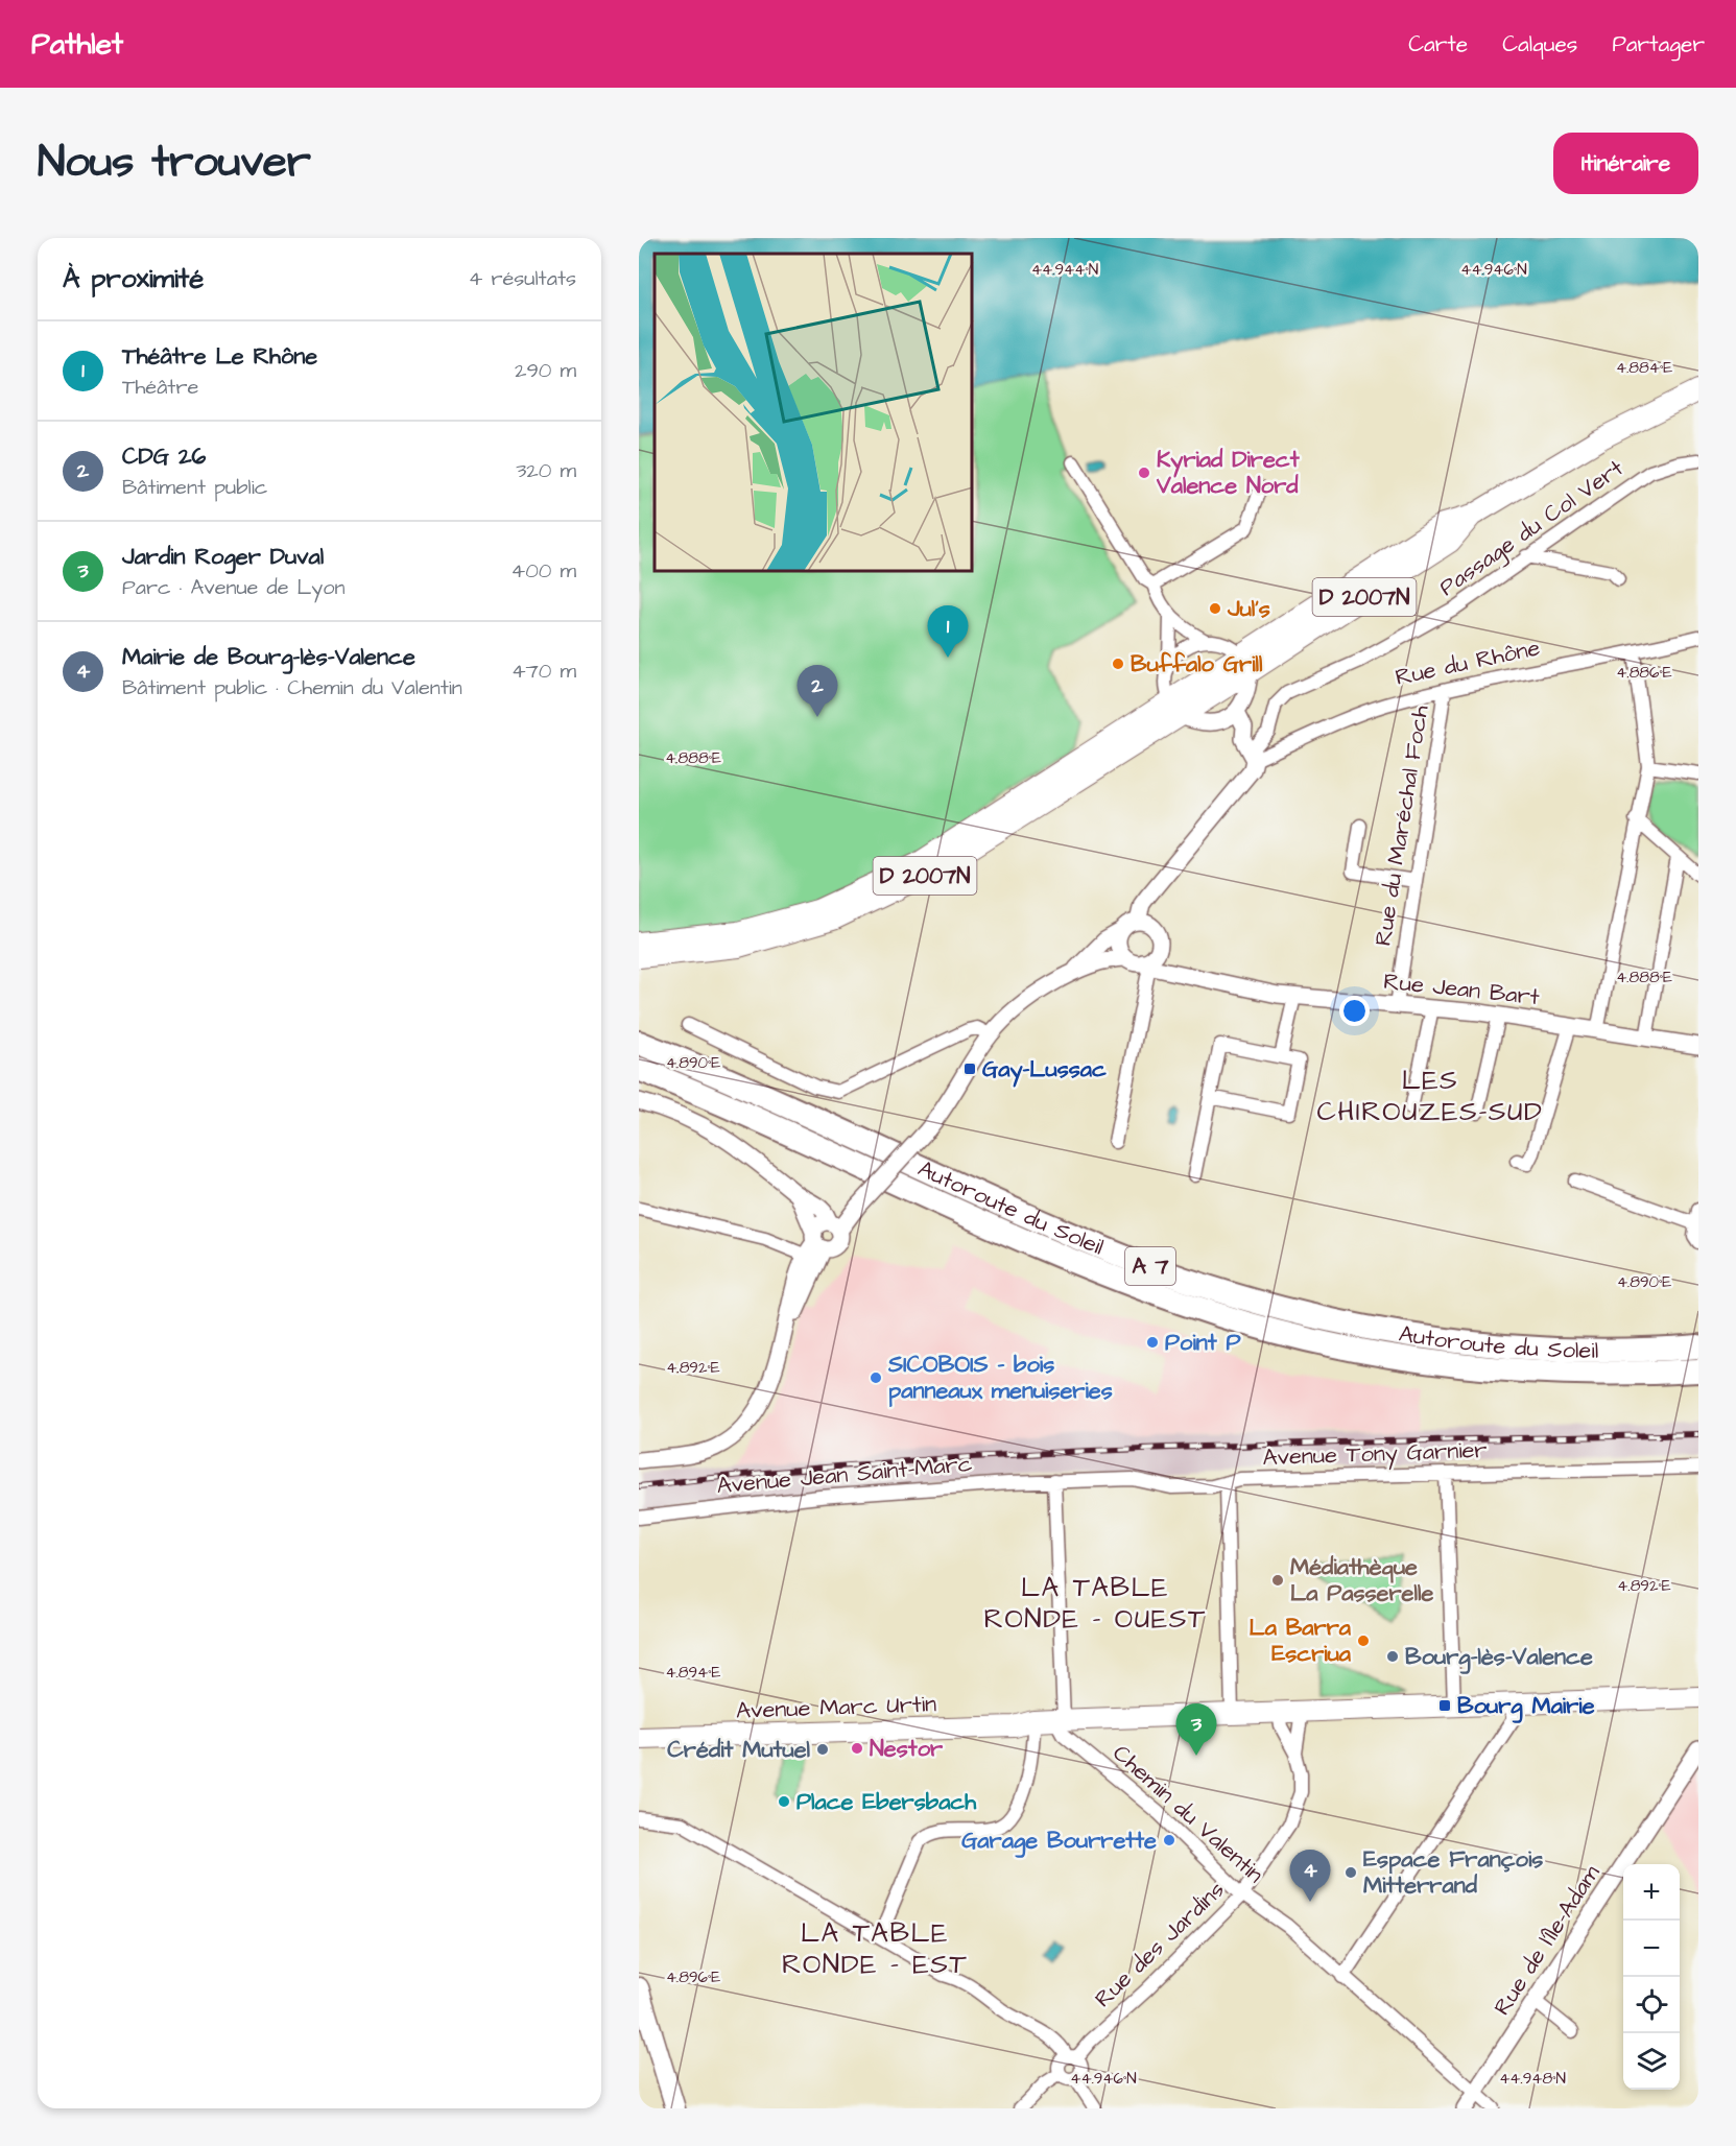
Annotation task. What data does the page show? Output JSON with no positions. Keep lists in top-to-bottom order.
{
  "streets": {
    "highway": ["Autoroute du Soleil", "A 7"],
    "main road": ["D 2007N", "Avenue Marc Urtin"],
    "street": [
      "Passage du Col Vert",
      "Rue du Rhône",
      "Rue du Maréchal Foch",
      "Rue Jean Bart",
      "Avenue Tony Garnier",
      "Avenue Jean Saint-Marc",
      "Chemin du Valentin",
      "Rue de l'Île-Adam",
      "Rue des Jardins"
    ]
  },
  "crossings": [
    ["Passage du Col Vert", "Rue du Rhône"],
    ["Rue du Rhône", "Rue du Maréchal Foch"],
    ["Rue du Maréchal Foch", "Rue Jean Bart"],
    ["Avenue Tony Garnier", "Avenue Jean Saint-Marc"],
    ["Avenue Marc Urtin", "Chemin du Valentin"],
    ["Avenue Marc Urtin", "Rue des Jardins"],
    ["Chemin du Valentin", "Rue de l'Île-Adam"],
    ["Chemin du Valentin", "Rue des Jardins"]
  ],
  "districts": ["LES CHIROUZES-SUD", "LA TABLE RONDE - OUEST", "LA TABLE RONDE - EST"],
  "places": {
    "other": [
      "Kyriad Direct Valence Nord",
      "Jul's",
      "Buffalo Grill",
      "Point P",
      "SICOBOIS - bois panneaux menuiseries",
      "Médiathèque La Passerelle",
      "La Barra Escriua",
      "Bourg-lès-Valence",
      "Nestor",
      "Crédit Mutuel",
      "Place Ebersbach",
      "Garage Bourrette",
      "Espace François Mitterrand"
    ],
    "transit": ["Gay-Lussac", "Bourg Mairie"]
  },
  "page": {
    "header": "Pathlet",
    "nav": ["Carte", "Calques", "Partager"],
    "title": "Nous trouver",
    "buttons": "Itinéraire",
    "heading": ["À proximité", "4 résultats"],
    "list": [
      {
        "mark": "1",
        "name": "Théâtre Le Rhône",
        "note": "Théâtre",
        "value": "290 m"
      },
      {
        "mark": "2",
        "name": "CDG 26",
        "note": "Bâtiment public",
        "value": "320 m"
      },
      {
        "mark": "3",
        "name": "Jardin Roger Duval",
        "note": "Parc · Avenue de Lyon",
        "value": "400 m"
      },
      {
        "mark": "4",
        "name": "Mairie de Bourg-lès-Valence",
        "note": "Bâtiment public · Chemin du Valentin",
        "value": "470 m"
      }
    ],
    "pins": [
      "1",
      "2",
      "3",
      "4"
    ],
    "map_buttons": ["+", "−"]
  },
  "coordinates": [
    "44.944°N",
    "44.946°N",
    "4.884°E",
    "4.886°E",
    "4.888°E",
    "4.890°E",
    "4.892°E",
    "4.894°E",
    "4.896°E",
    "44.948°N"
  ]
}
